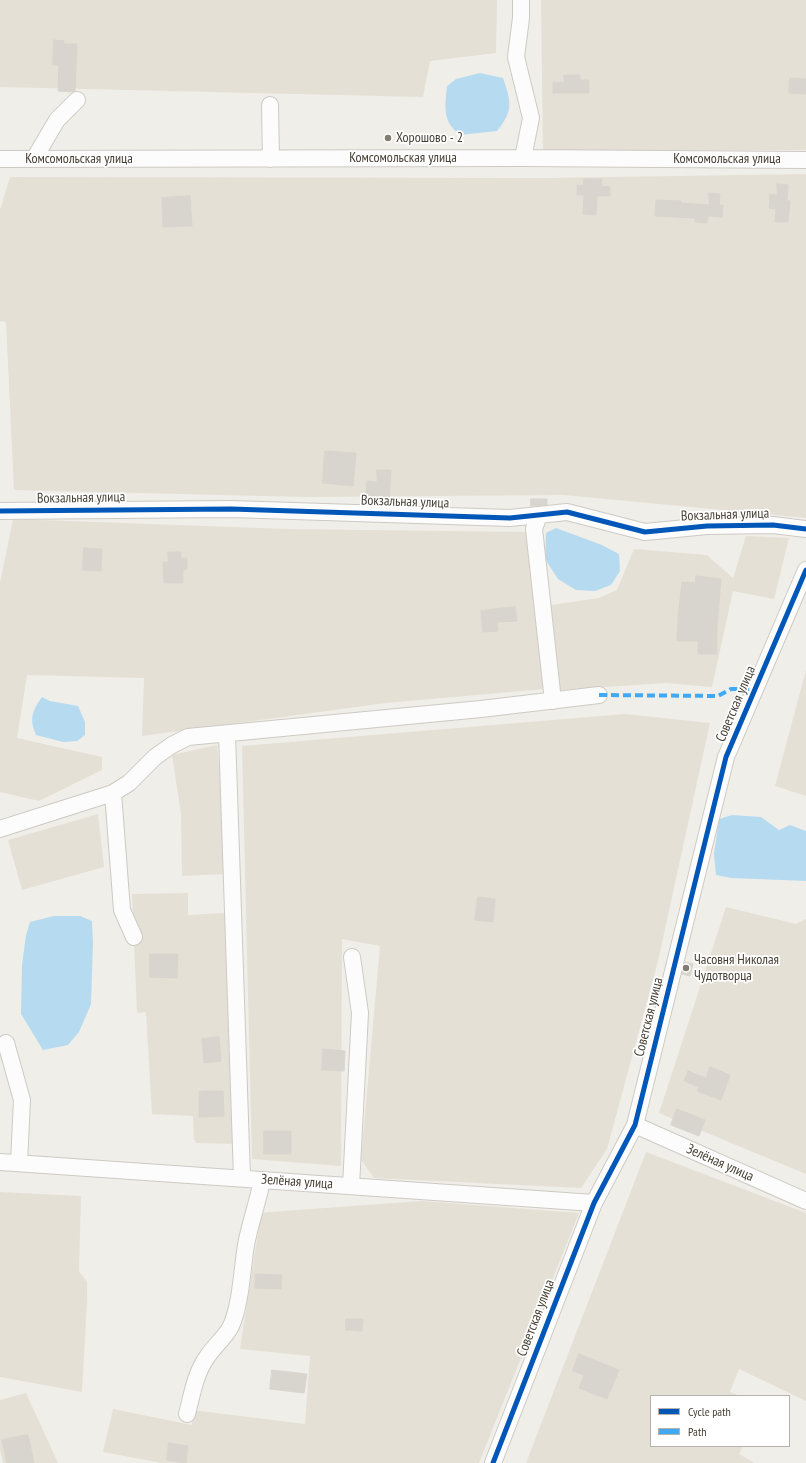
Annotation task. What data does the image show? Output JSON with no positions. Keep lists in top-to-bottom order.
{
  "streets": {
    "street": [
      "Комсомольская улица",
      "Вокзальная улица",
      "Советская улица",
      "Зелёная улица"
    ]
  },
  "crossings": [
    ["Советская улица", "Зелёная улица"]
  ],
  "places": ["Хорошово - 2", "Часовня Николая Чудотворца"],
  "legend": ["Cycle path", "Path"]
}
